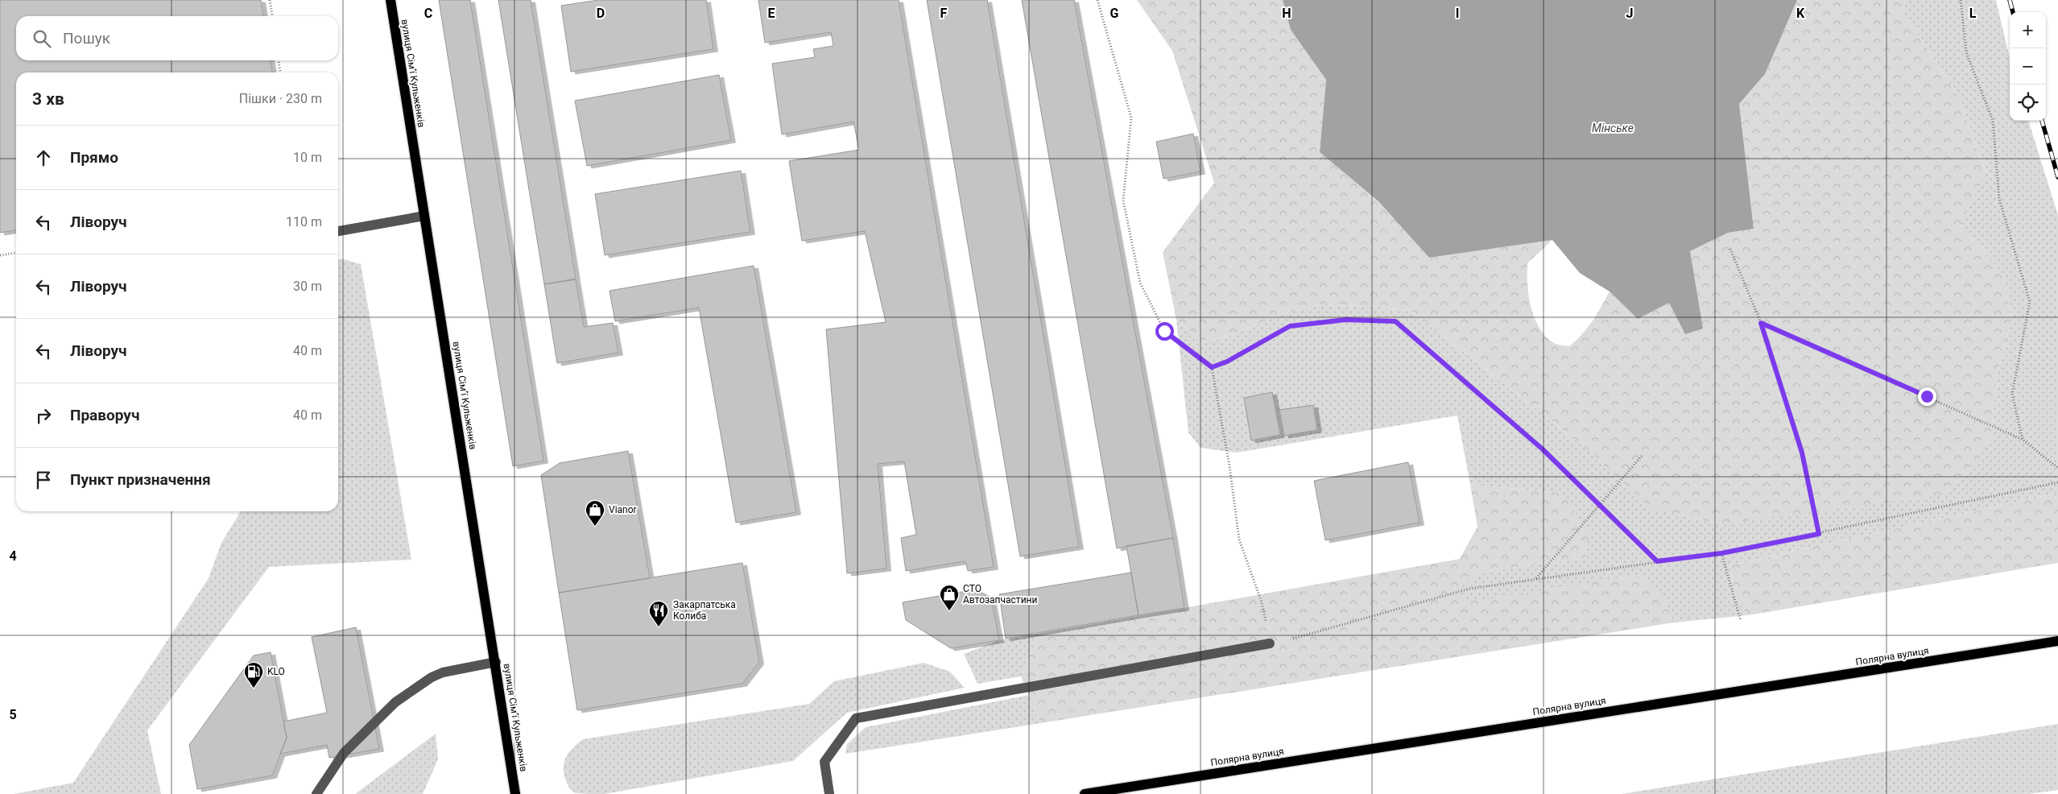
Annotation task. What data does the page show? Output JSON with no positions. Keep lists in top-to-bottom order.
{
  "streets": {
    "main road": ["вулиця Сімʼї Кульженків", "Полярна вулиця"]
  },
  "water": ["Мінське"],
  "places": {
    "shop": ["Vianor", "СТО Автозапчастини"],
    "restaurant": ["Закарпатська Колиба"],
    "fuel station": ["KLO"]
  },
  "page": {
    "map_buttons": ["+", "−"],
    "search": "Пошук",
    "heading": ["3 хв", "Пішки · 230 m"],
    "list": [
      ["Прямо", "10 m"],
      ["Ліворуч", "110 m"],
      ["Ліворуч", "30 m"],
      ["Ліворуч", "40 m"],
      ["Праворуч", "40 m"],
      "Пункт призначення"
    ]
  },
  "grid": {
    "columns": [
      "C",
      "D",
      "E",
      "F",
      "G",
      "H",
      "I",
      "J",
      "K",
      "L"
    ],
    "rows": ["4", "5"]
  }
}
